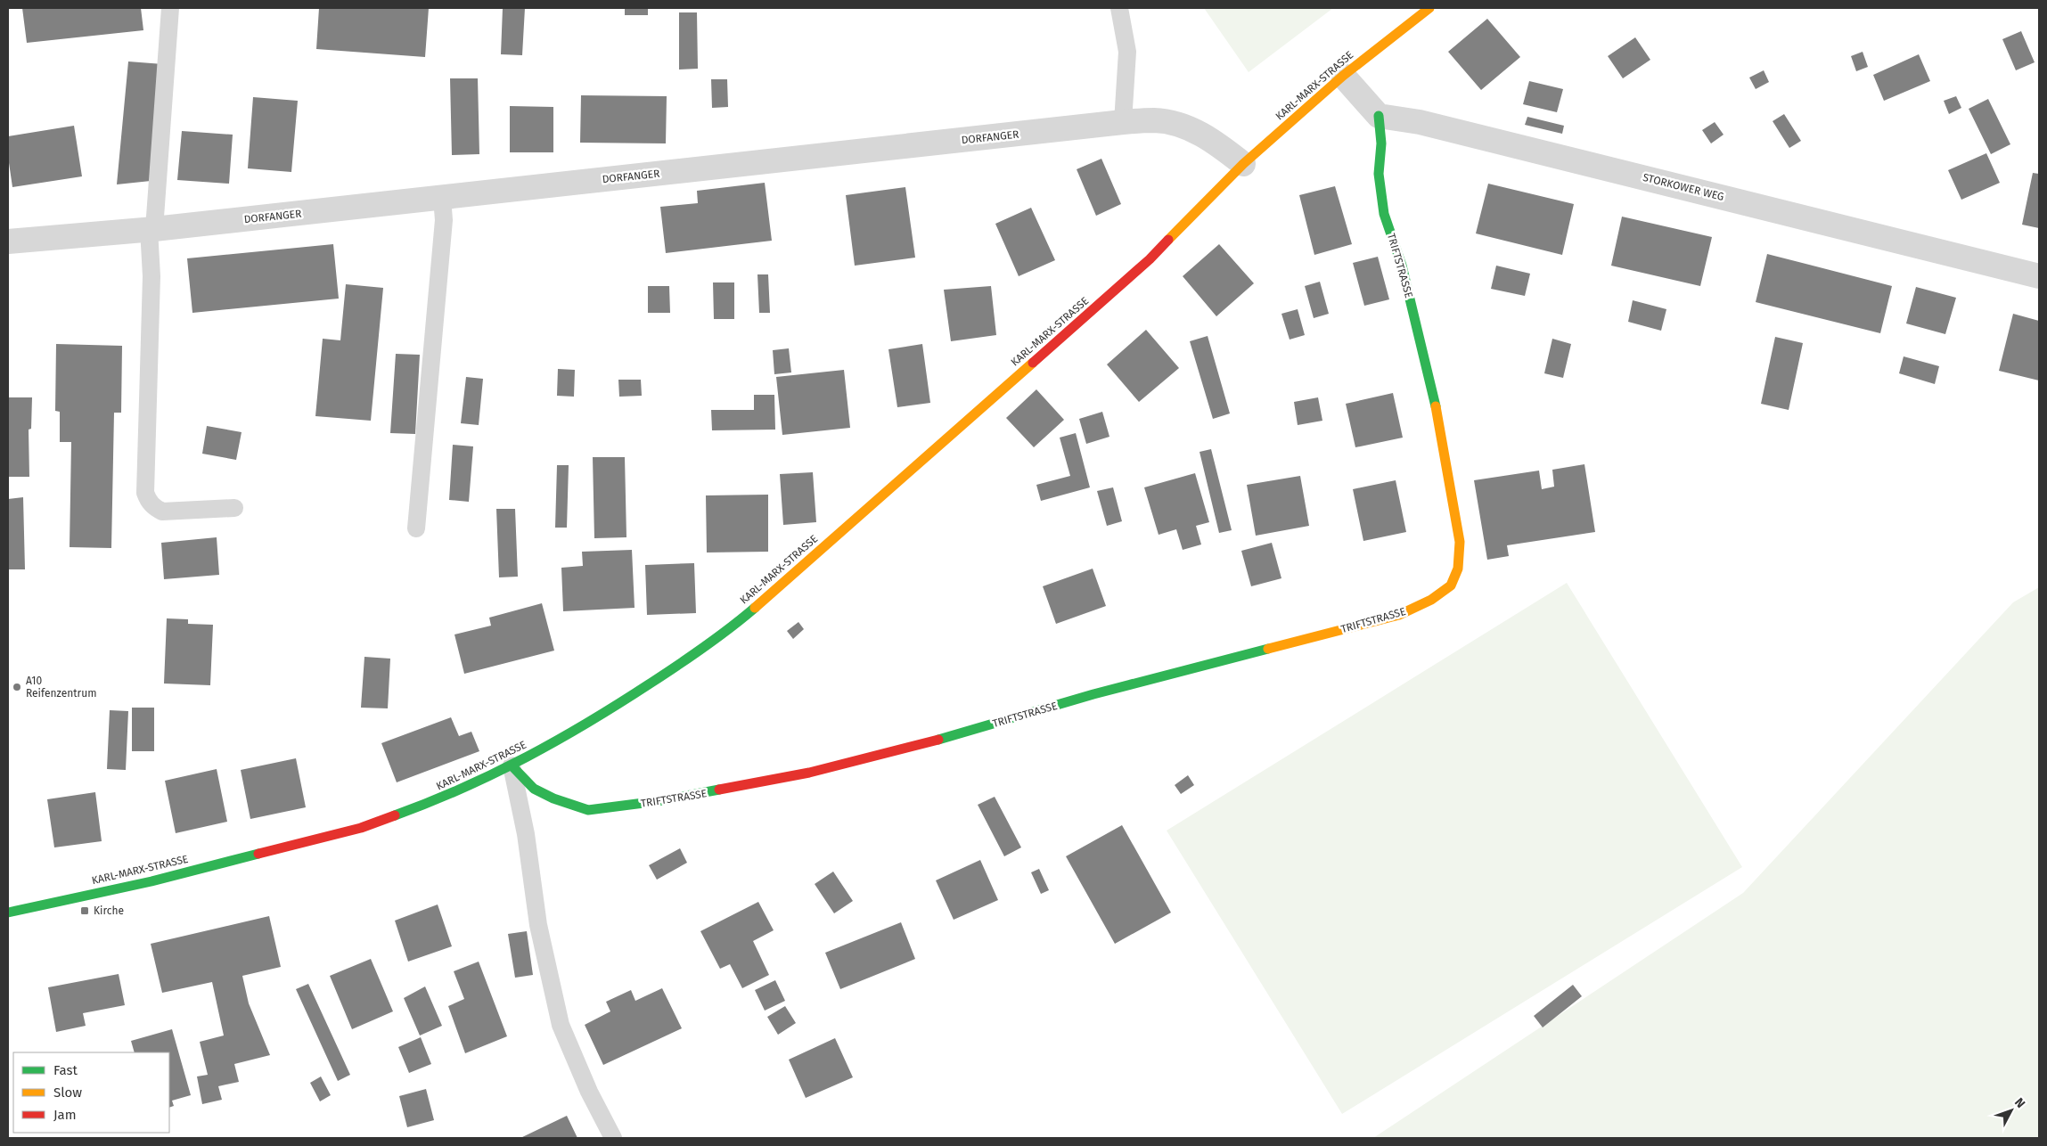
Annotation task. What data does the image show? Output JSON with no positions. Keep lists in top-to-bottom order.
{
  "streets": {
    "street": [
      "KARL-MARX-STRASSE",
      "DORFANGER",
      "STORKOWER WEG",
      "TRIFTSTRASSE"
    ]
  },
  "crossings": [
    ["KARL-MARX-STRASSE", "DORFANGER"],
    ["KARL-MARX-STRASSE", "TRIFTSTRASSE"],
    ["STORKOWER WEG", "TRIFTSTRASSE"]
  ],
  "places": {
    "other": ["A10 Reifenzentrum"],
    "transit": ["Kirche"]
  },
  "legend": ["Fast", "Slow", "Jam"],
  "north": "top right"
}
